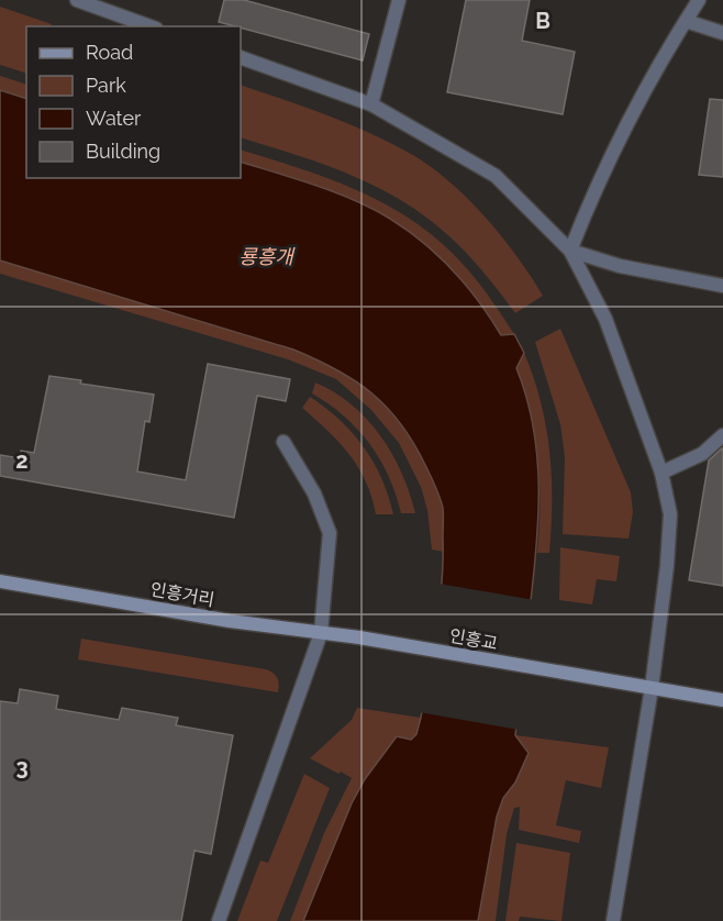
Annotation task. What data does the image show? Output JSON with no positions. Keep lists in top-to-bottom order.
{
  "streets": {
    "main road": ["인흥거리", "인흥교"]
  },
  "crossings": [
    ["인흥거리", "인흥교"]
  ],
  "water": ["룡흥개"],
  "legend": [
    "Road",
    "Park",
    "Water",
    "Building"
  ],
  "grid": {
    "columns": ["B"],
    "rows": ["2", "3"]
  }
}
